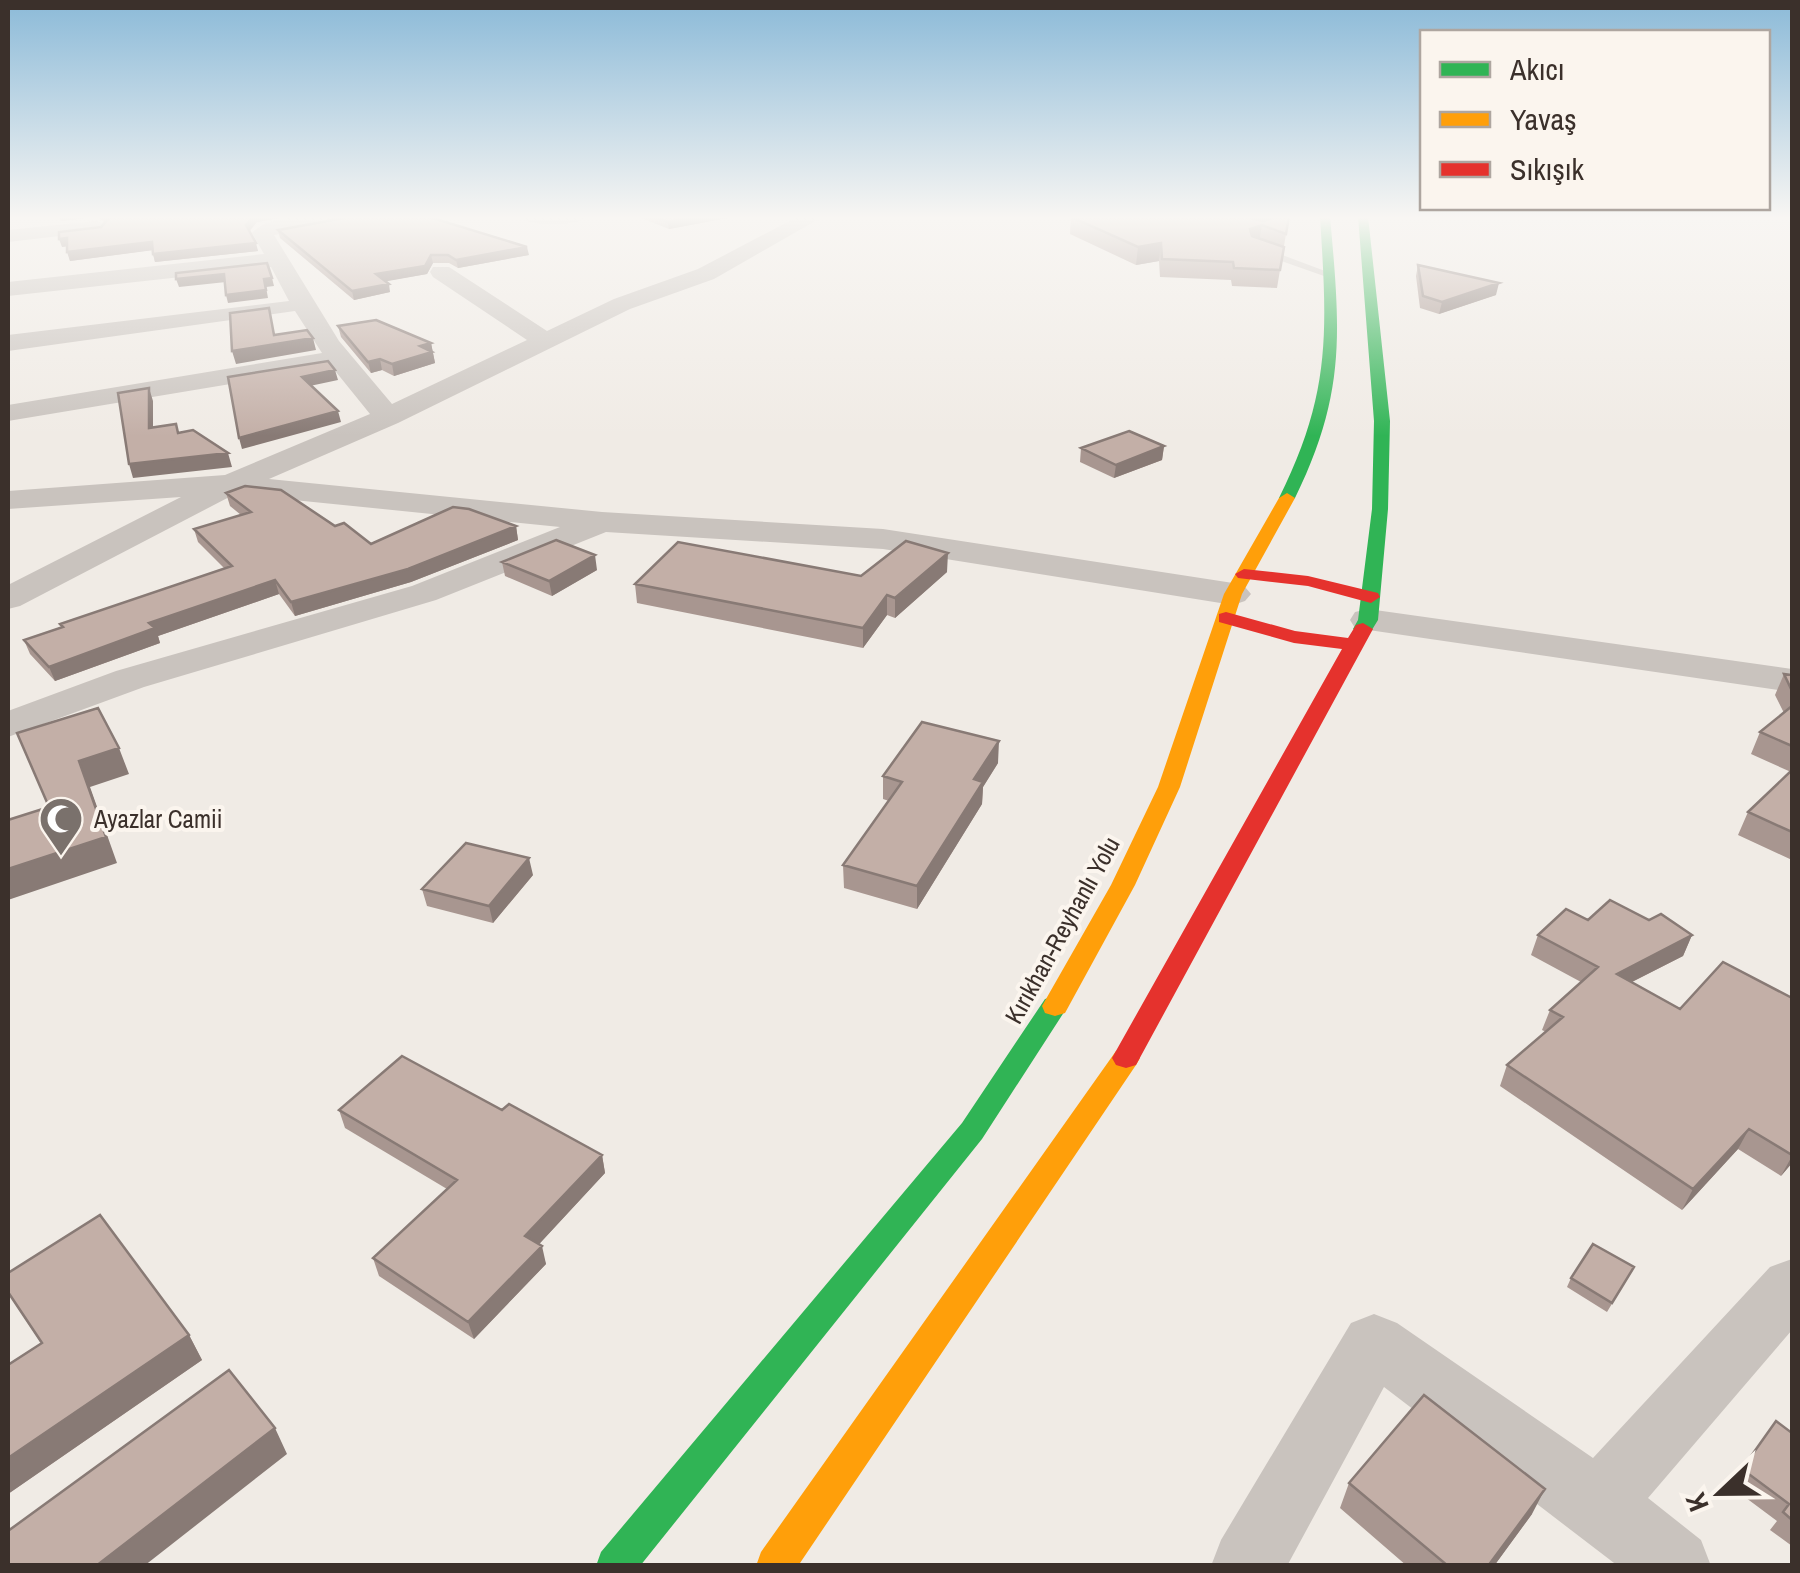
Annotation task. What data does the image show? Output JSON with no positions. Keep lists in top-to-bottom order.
{
  "streets": {
    "highway": ["Kırıkhan-Reyhanlı Yolu"]
  },
  "places": {
    "mosque": ["Ayazlar Camii"]
  },
  "legend": ["Akıcı", "Yavaş", "Sıkışık"],
  "north": "left"
}
